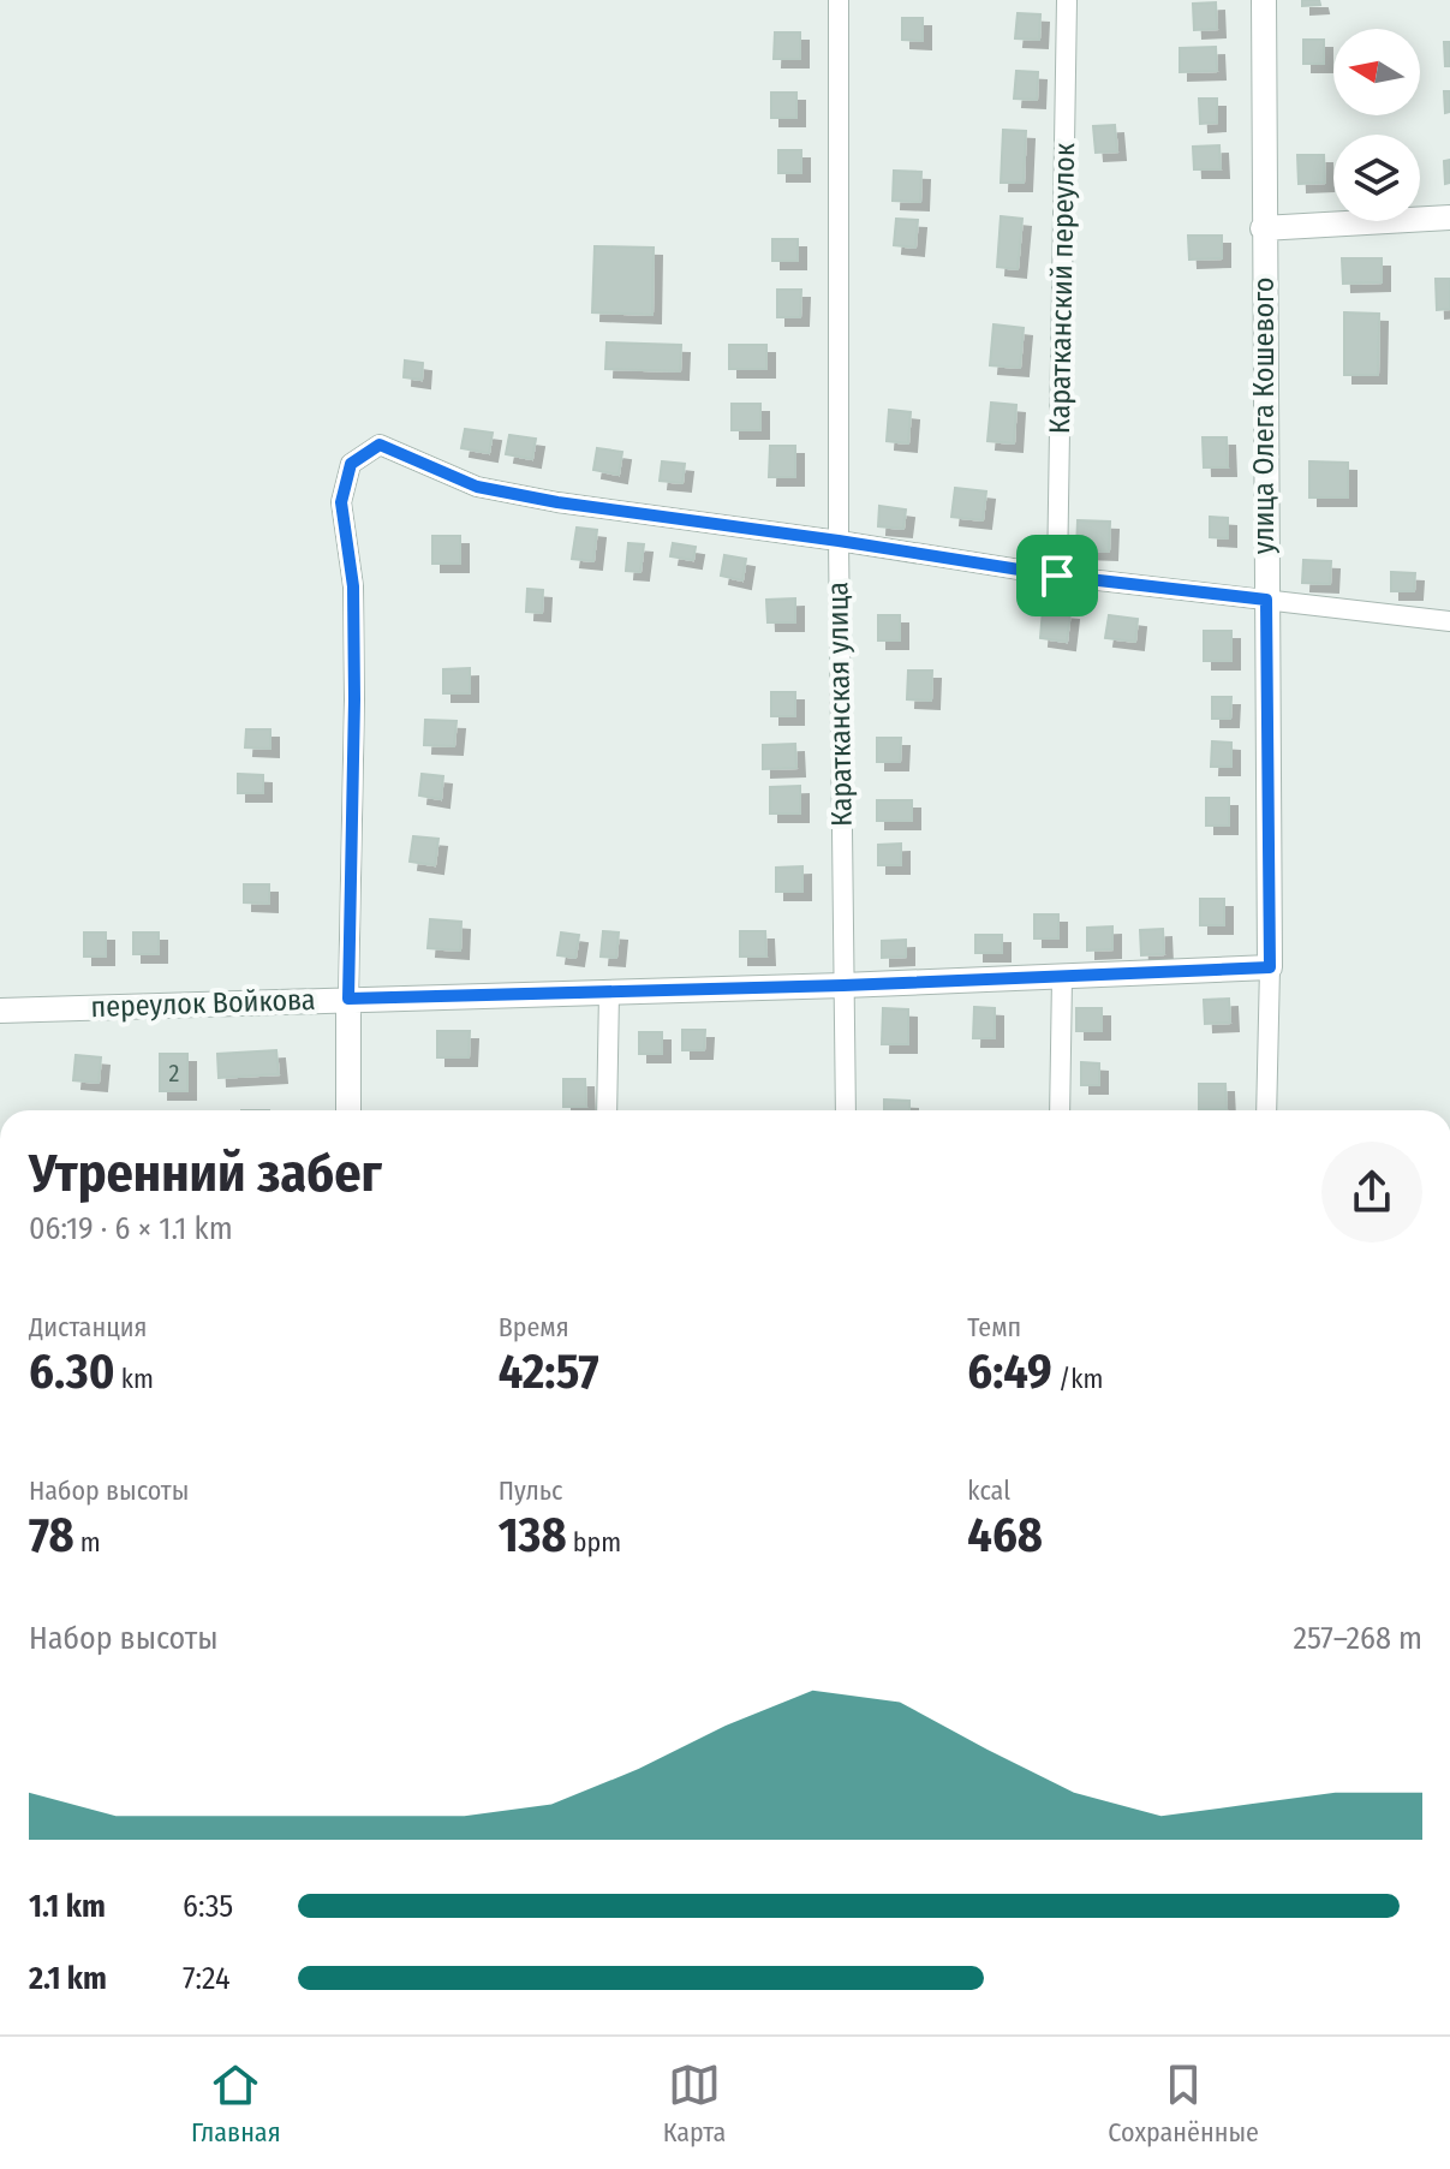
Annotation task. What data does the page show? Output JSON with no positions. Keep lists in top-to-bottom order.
{
  "streets": {
    "street": [
      "Каратканский переулок",
      "улица Олега Кошевого",
      "Каратканская улица",
      "переулок Войкова"
    ]
  },
  "crossings": [
    ["улица Олега Кошевого", "переулок Войкова"],
    ["Каратканская улица", "переулок Войкова"]
  ],
  "house_numbers": ["2"],
  "north": "left",
  "page": {
    "heading": ["Утренний забег", "06:19 · 6 × 1.1 km"],
    "stats": [
      ["Дистанция", "6.30 km"],
      ["Время", "42:57"],
      ["Темп", "6:49 /km"],
      ["Набор высоты", "78 m"],
      ["Пульс", "138 bpm"],
      ["kcal", "468"]
    ],
    "chart": ["Набор высоты", "257–268 m"],
    "list": [
      {
        "name": "1.1 km",
        "note": "6:35"
      },
      {
        "name": "2.1 km",
        "note": "7:24"
      }
    ],
    "tabs": ["Главная", "Карта", "Сохранённые"]
  }
}
